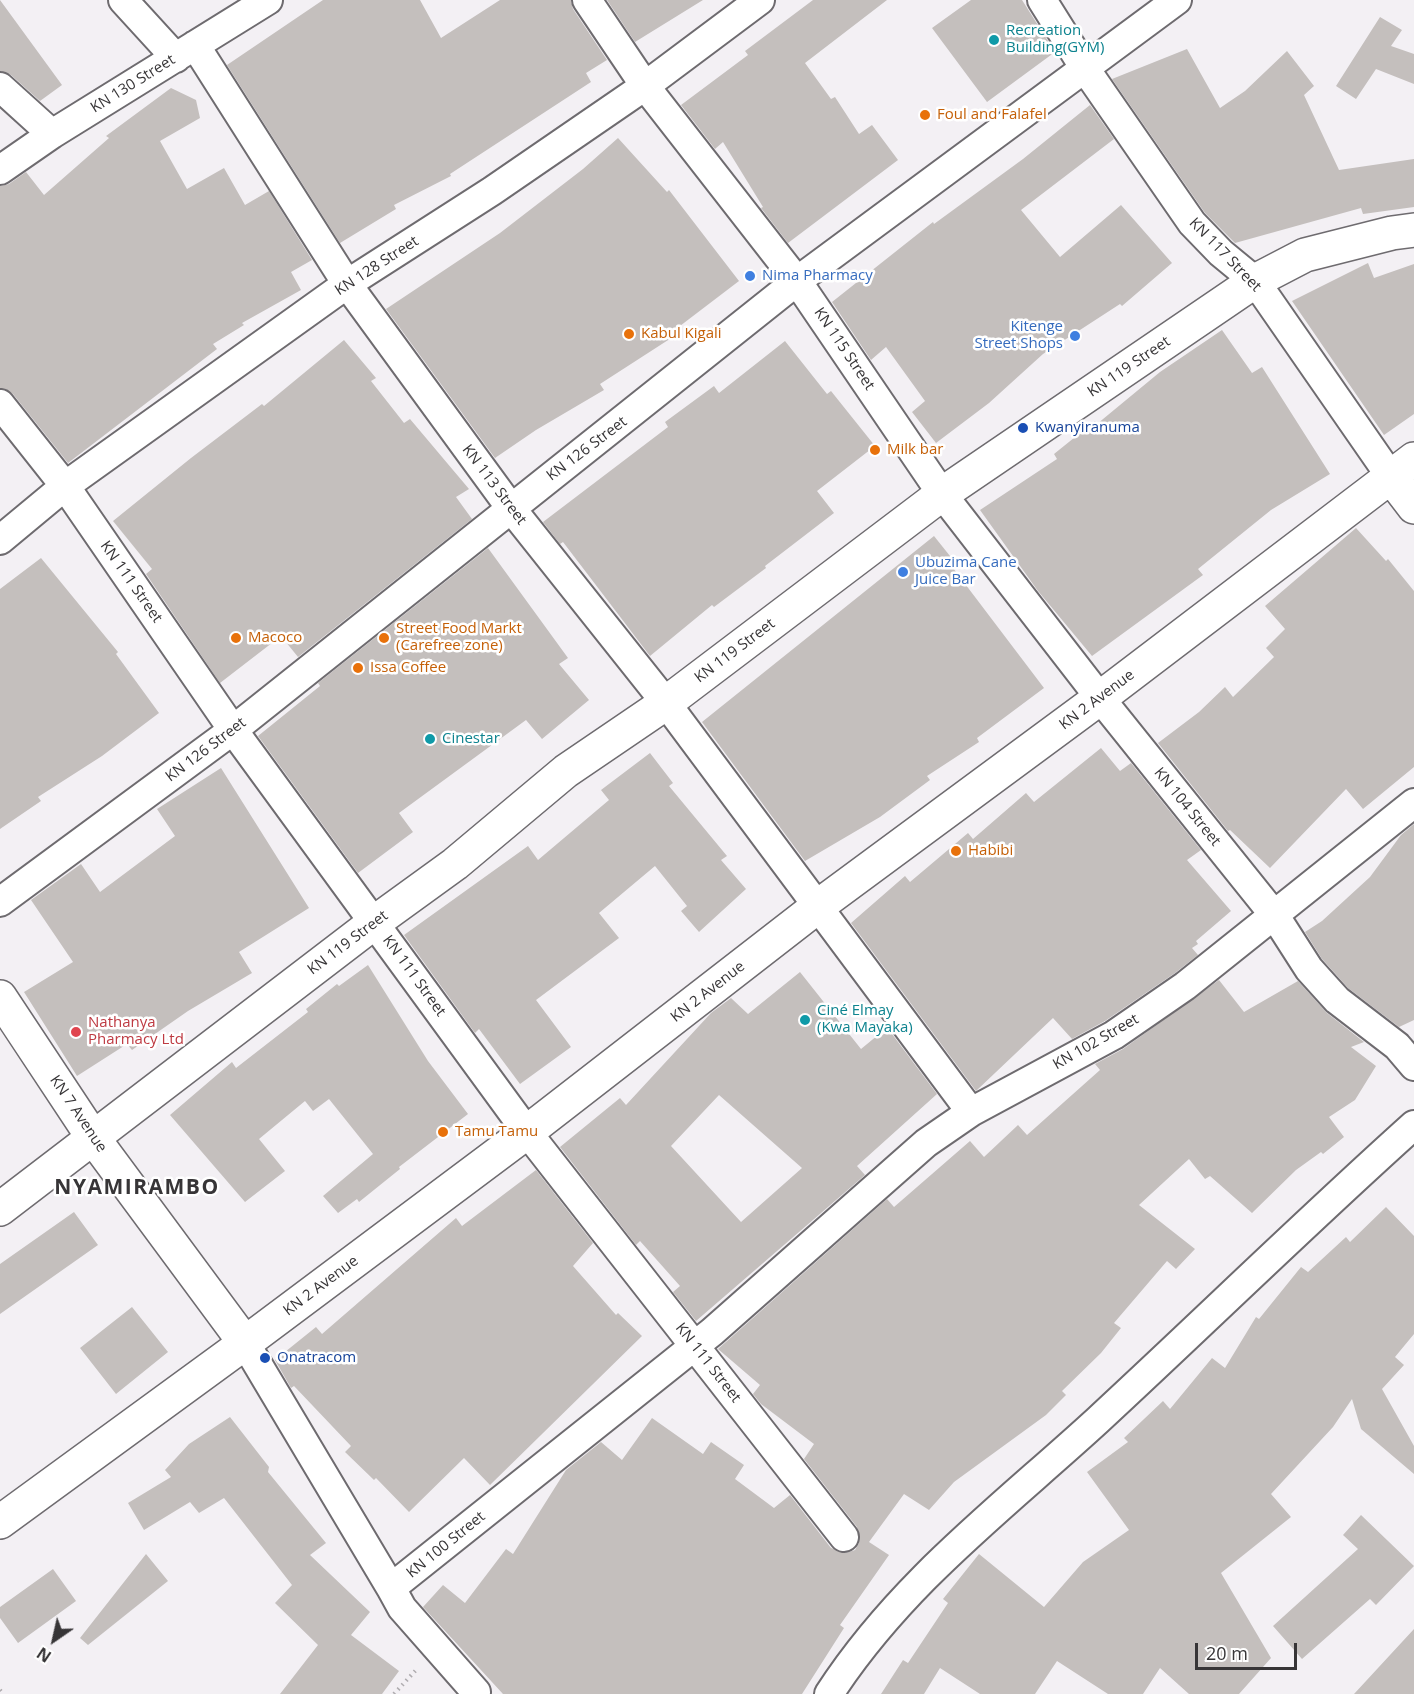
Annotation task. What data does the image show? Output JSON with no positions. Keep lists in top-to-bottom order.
{
  "streets": {
    "main road": ["KN 119 Street", "KN 2 Avenue", "KN 7 Avenue"],
    "street": [
      "KN 130 Street",
      "KN 117 Street",
      "KN 128 Street",
      "KN 115 Street",
      "KN 126 Street",
      "KN 113 Street",
      "KN 111 Street",
      "KN 104 Street",
      "KN 102 Street",
      "KN 100 Street"
    ]
  },
  "crossings": [
    ["KN 130 Street", "KN 113 Street"],
    ["KN 117 Street", "KN 119 Street"],
    ["KN 117 Street", "KN 126 Street"],
    ["KN 117 Street", "KN 2 Avenue"],
    ["KN 128 Street", "KN 115 Street"],
    ["KN 128 Street", "KN 113 Street"],
    ["KN 128 Street", "KN 111 Street"],
    ["KN 115 Street", "KN 119 Street"],
    ["KN 115 Street", "KN 126 Street"],
    ["KN 115 Street", "KN 2 Avenue"],
    ["KN 115 Street", "KN 104 Street"],
    ["KN 119 Street", "KN 113 Street"],
    ["KN 119 Street", "KN 111 Street"],
    ["KN 119 Street", "KN 7 Avenue"],
    ["KN 126 Street", "KN 113 Street"],
    ["KN 126 Street", "KN 111 Street"],
    ["KN 113 Street", "KN 2 Avenue"],
    ["KN 111 Street", "KN 2 Avenue"],
    ["KN 111 Street", "KN 102 Street"],
    ["KN 111 Street", "KN 100 Street"],
    ["KN 2 Avenue", "KN 104 Street"],
    ["KN 2 Avenue", "KN 7 Avenue"],
    ["KN 2 Avenue", "KN 100 Street"],
    ["KN 104 Street", "KN 102 Street"],
    ["KN 102 Street", "KN 100 Street"],
    ["KN 7 Avenue", "KN 100 Street"]
  ],
  "districts": ["NYAMIRAMBO"],
  "places": [
    "Recreation Building(GYM)",
    "Foul and Falafel",
    "Nima Pharmacy",
    "Kabul Kigali",
    "Kitenge Street Shops",
    "Kwanyiranuma",
    "Milk bar",
    "Ubuzima Cane Juice Bar",
    "Macoco",
    "Street Food Markt (Carefree zone)",
    "Issa Coffee",
    "Cinestar",
    "Habibi",
    "Ciné Elmay (Kwa Mayaka)",
    "Nathanya Pharmacy Ltd",
    "Tamu Tamu",
    "Onatracom"
  ],
  "scale_bar": "20 m",
  "north": "bottom left"
}
